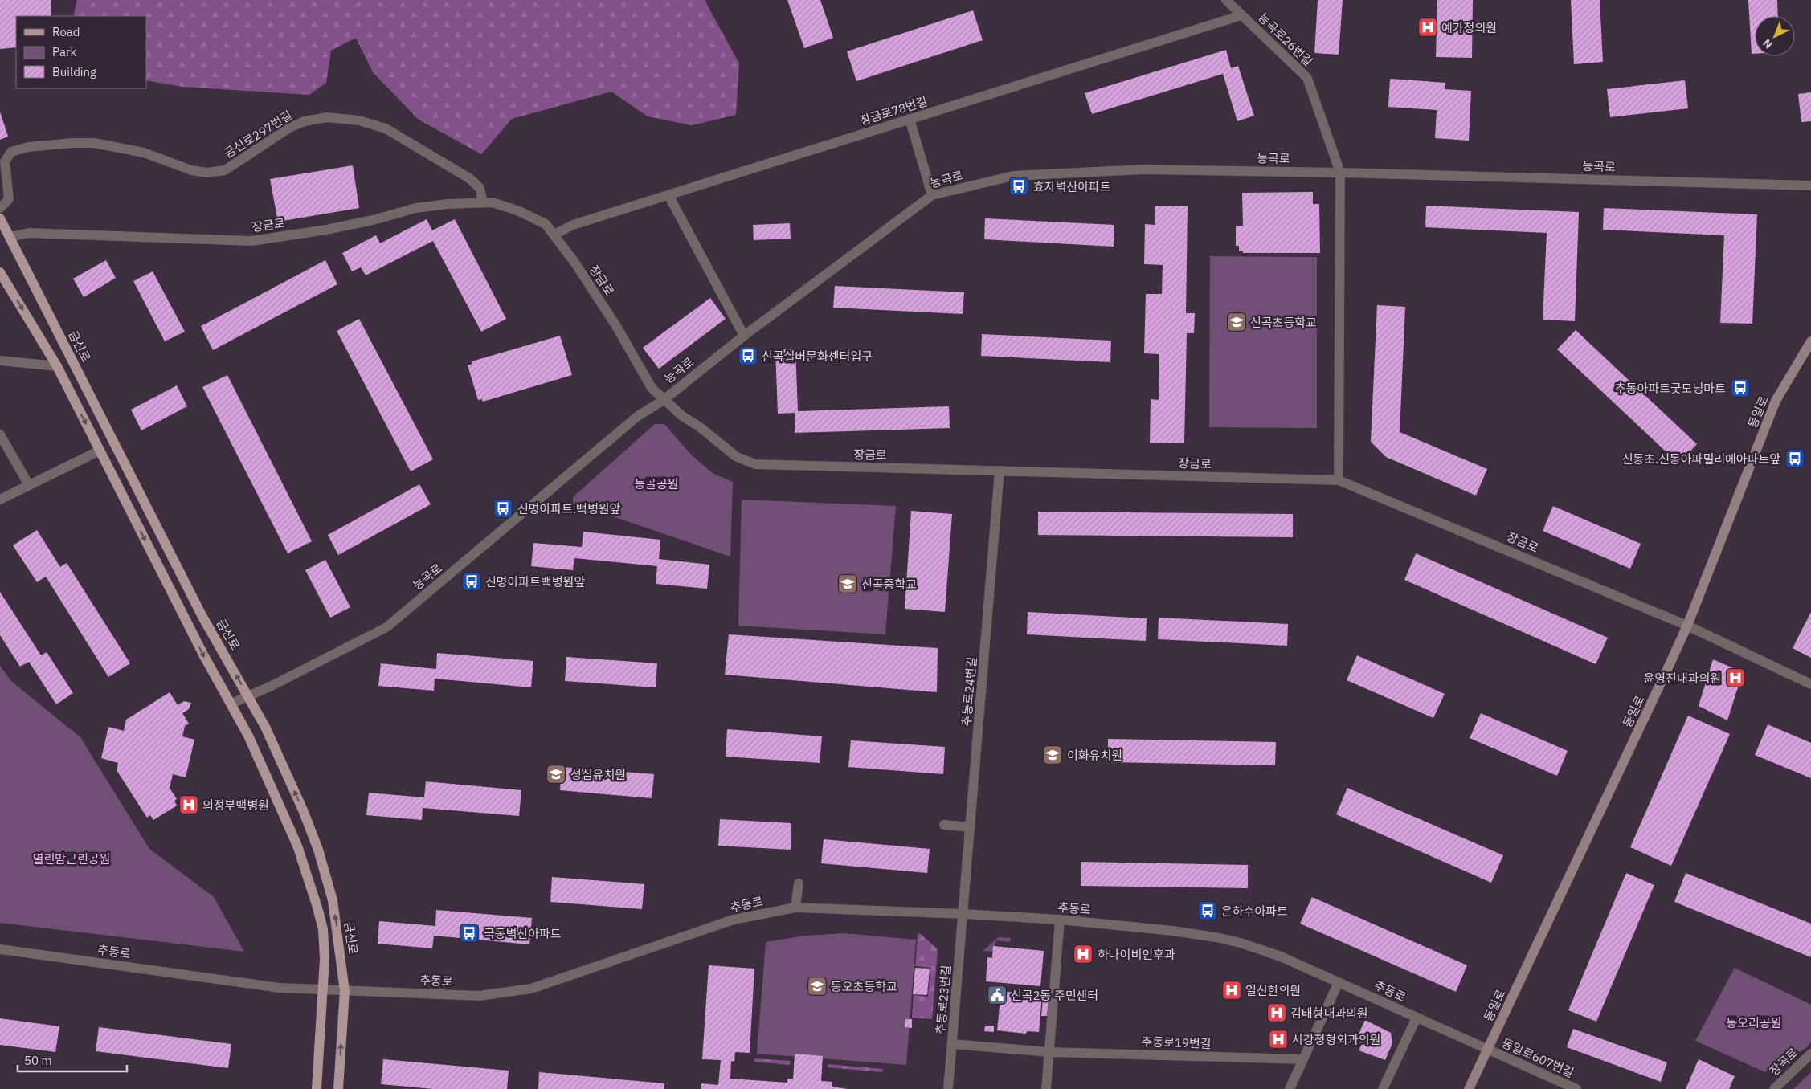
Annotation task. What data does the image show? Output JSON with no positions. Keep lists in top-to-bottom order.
{
  "streets": {
    "main road": ["금신로"],
    "street": [
      "능곡로26번길",
      "장금로78번길",
      "금신로297번길",
      "능곡로",
      "장금로",
      "동일로",
      "추동로24번길",
      "추동로",
      "추동로23번길",
      "추동로19번길",
      "동일로607번길",
      "장곡로"
    ]
  },
  "crossings": [
    ["능곡로26번길", "장금로78번길"],
    ["능곡로26번길", "능곡로"],
    ["능곡로26번길", "장금로"],
    ["장금로78번길", "장금로"],
    ["금신로297번길", "장금로"],
    ["능곡로", "장금로"],
    ["능곡로", "금신로"],
    ["장금로", "금신로"],
    ["장금로", "동일로"],
    ["장금로", "추동로24번길"],
    ["금신로", "추동로"],
    ["동일로", "추동로"],
    ["동일로", "동일로607번길"],
    ["추동로24번길", "추동로"],
    ["추동로24번길", "추동로23번길"],
    ["추동로", "추동로23번길"],
    ["추동로", "동일로607번길"],
    ["추동로23번길", "추동로19번길"]
  ],
  "parks": ["능골공원", "열린맘근린공원", "동오리공원"],
  "places": {
    "hospital": [
      "예가정의원",
      "윤영진내과의원",
      "의정부백병원",
      "하나이비인후과",
      "일신한의원",
      "김태형내과의원",
      "서강정형외과의원"
    ],
    "bus stop": [
      "효자벽산아파트",
      "신곡실버문화센터입구",
      "추동아파트굿모닝마트",
      "신동초.신동아파밀리에아파트앞",
      "신명아파트.백병원앞",
      "신명아파트백병원앞",
      "은하수아파트",
      "극동벽산아파트"
    ],
    "school or university": [
      "신곡초등학교",
      "신곡중학교",
      "이화유치원",
      "성심유치원",
      "동오초등학교"
    ],
    "public building": ["신곡2동 주민센터"]
  },
  "legend": ["Road", "Park", "Building"],
  "scale_bar": "50 m",
  "north": "bottom left"
}
